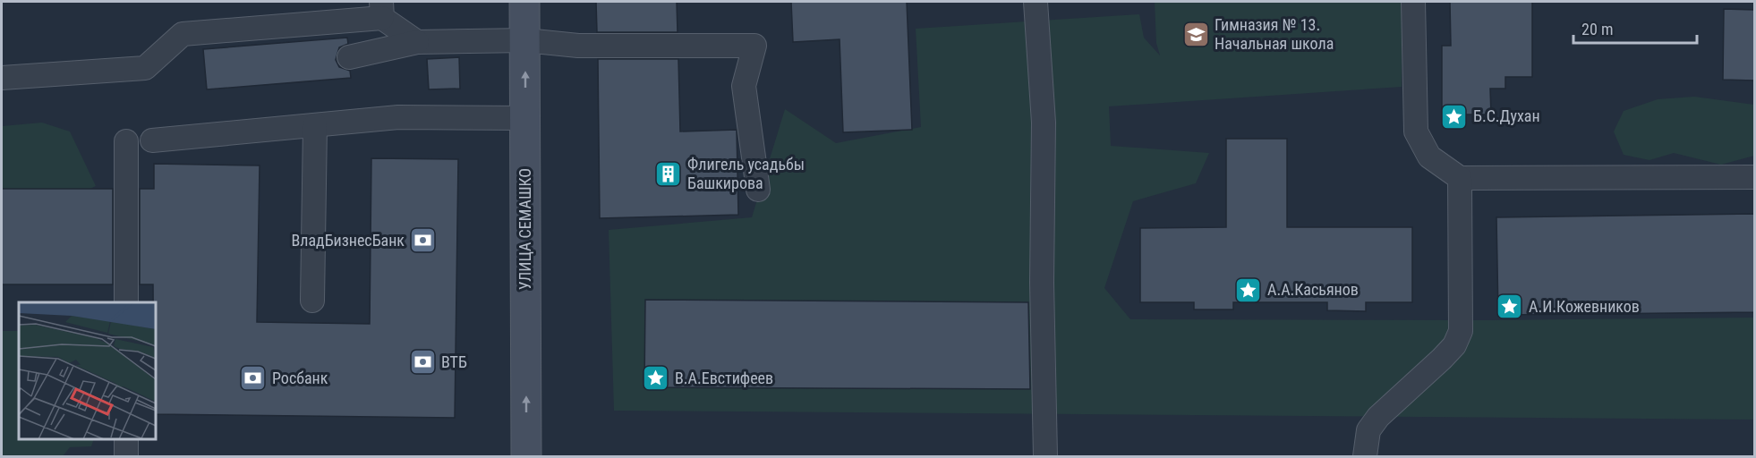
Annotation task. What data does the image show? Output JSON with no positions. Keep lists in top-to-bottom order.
{
  "streets": {
    "street": ["УЛИЦА СЕМАШКО"]
  },
  "one_way": ["УЛИЦА СЕМАШКО"],
  "places": {
    "school or university": ["Гимназия № 13. Начальная школа"],
    "place": [
      "Б.С.Духан",
      "А.А.Касьянов",
      "А.И.Кожевников",
      "В.А.Евстифеев"
    ],
    "building": ["Флигель усадьбы Башкирова"],
    "bank": ["ВладБизнесБанк", "ВТБ", "Росбанк"]
  },
  "scale_bar": "20 m"
}
